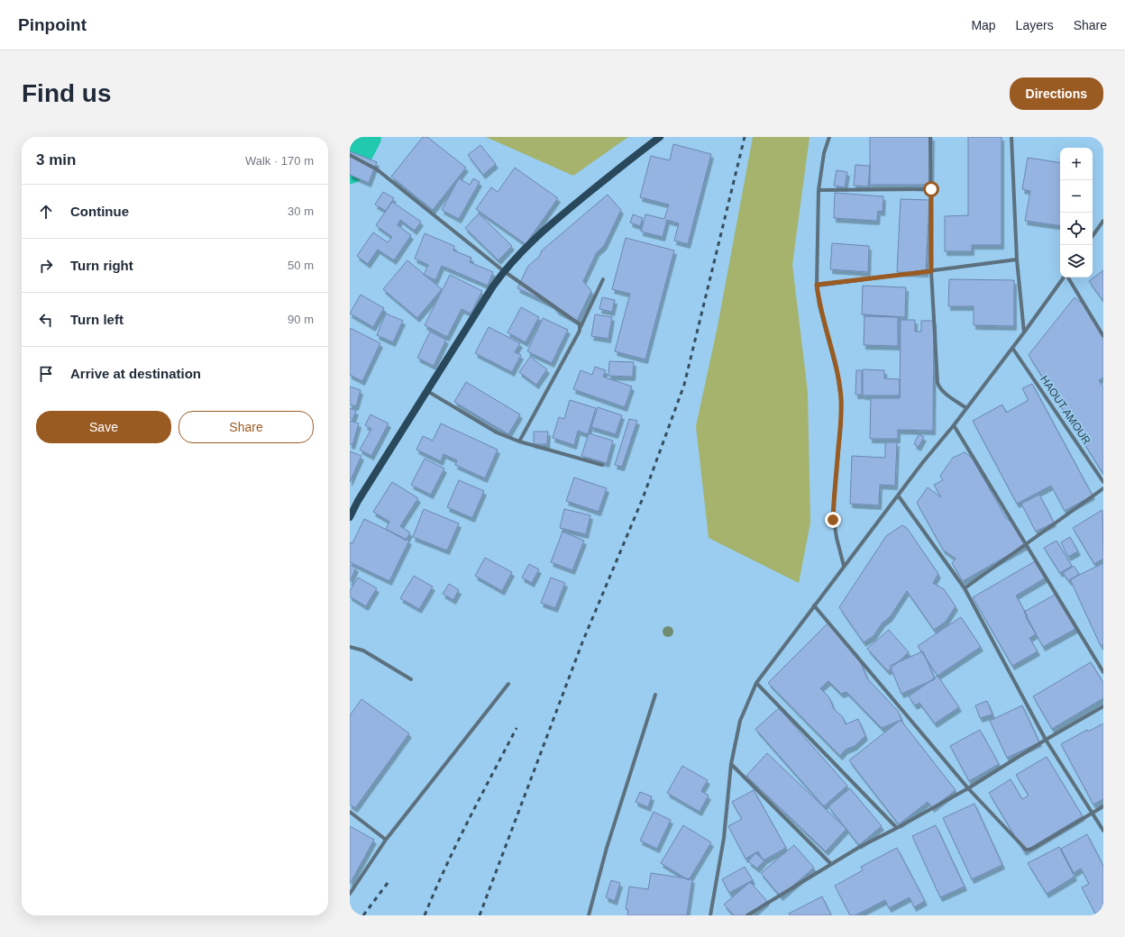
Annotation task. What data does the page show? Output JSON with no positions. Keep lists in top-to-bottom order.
{
  "streets": {
    "street": ["HAOUT AMOUR"]
  },
  "page": {
    "header": "Pinpoint",
    "nav": ["Map", "Layers", "Share"],
    "buttons": [
      "Directions",
      ["Save", "Share"]
    ],
    "title": "Find us",
    "heading": ["3 min", "Walk · 170 m"],
    "map_buttons": ["+", "−"],
    "list": [
      ["Continue", "30 m"],
      ["Turn right", "50 m"],
      ["Turn left", "90 m"],
      "Arrive at destination"
    ]
  }
}
